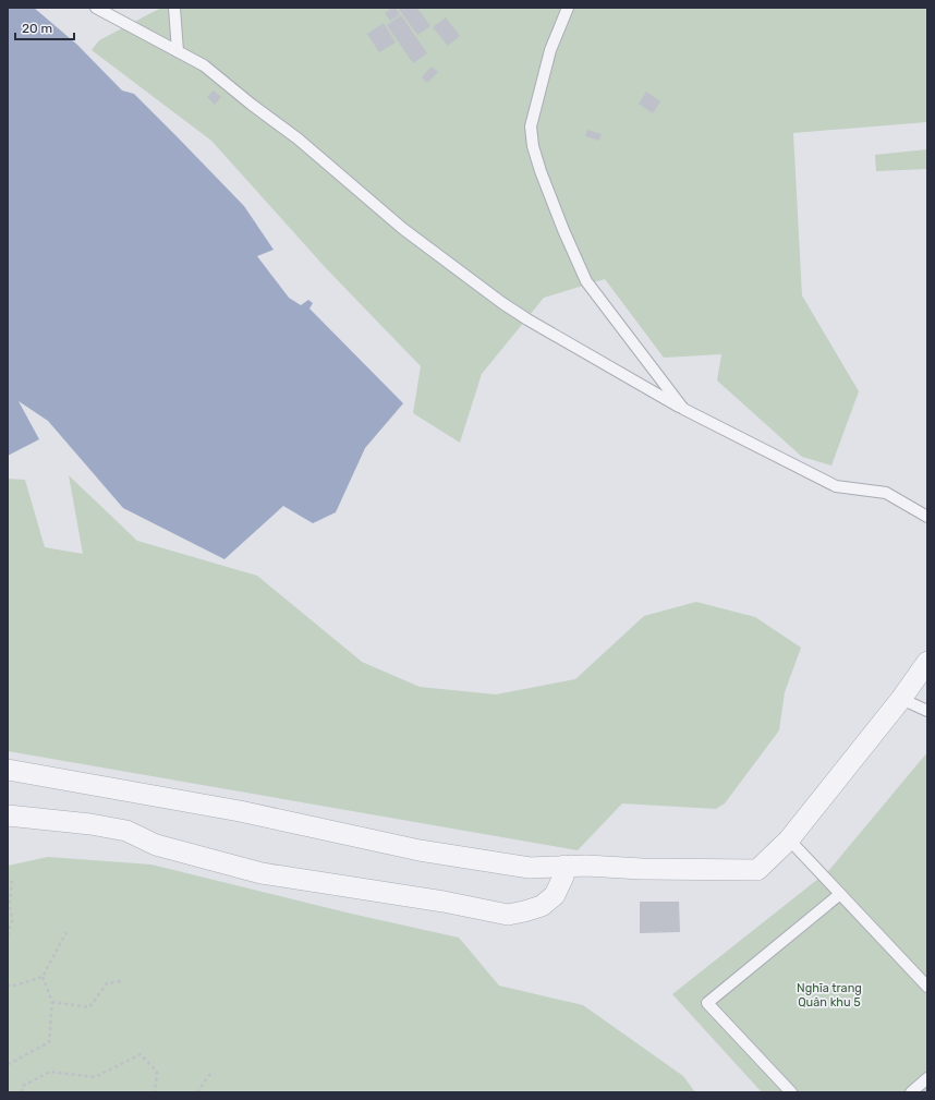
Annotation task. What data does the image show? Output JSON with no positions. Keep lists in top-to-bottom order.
{
  "parks": ["Nghĩa trang Quân khu 5"],
  "scale_bar": "20 m"
}
